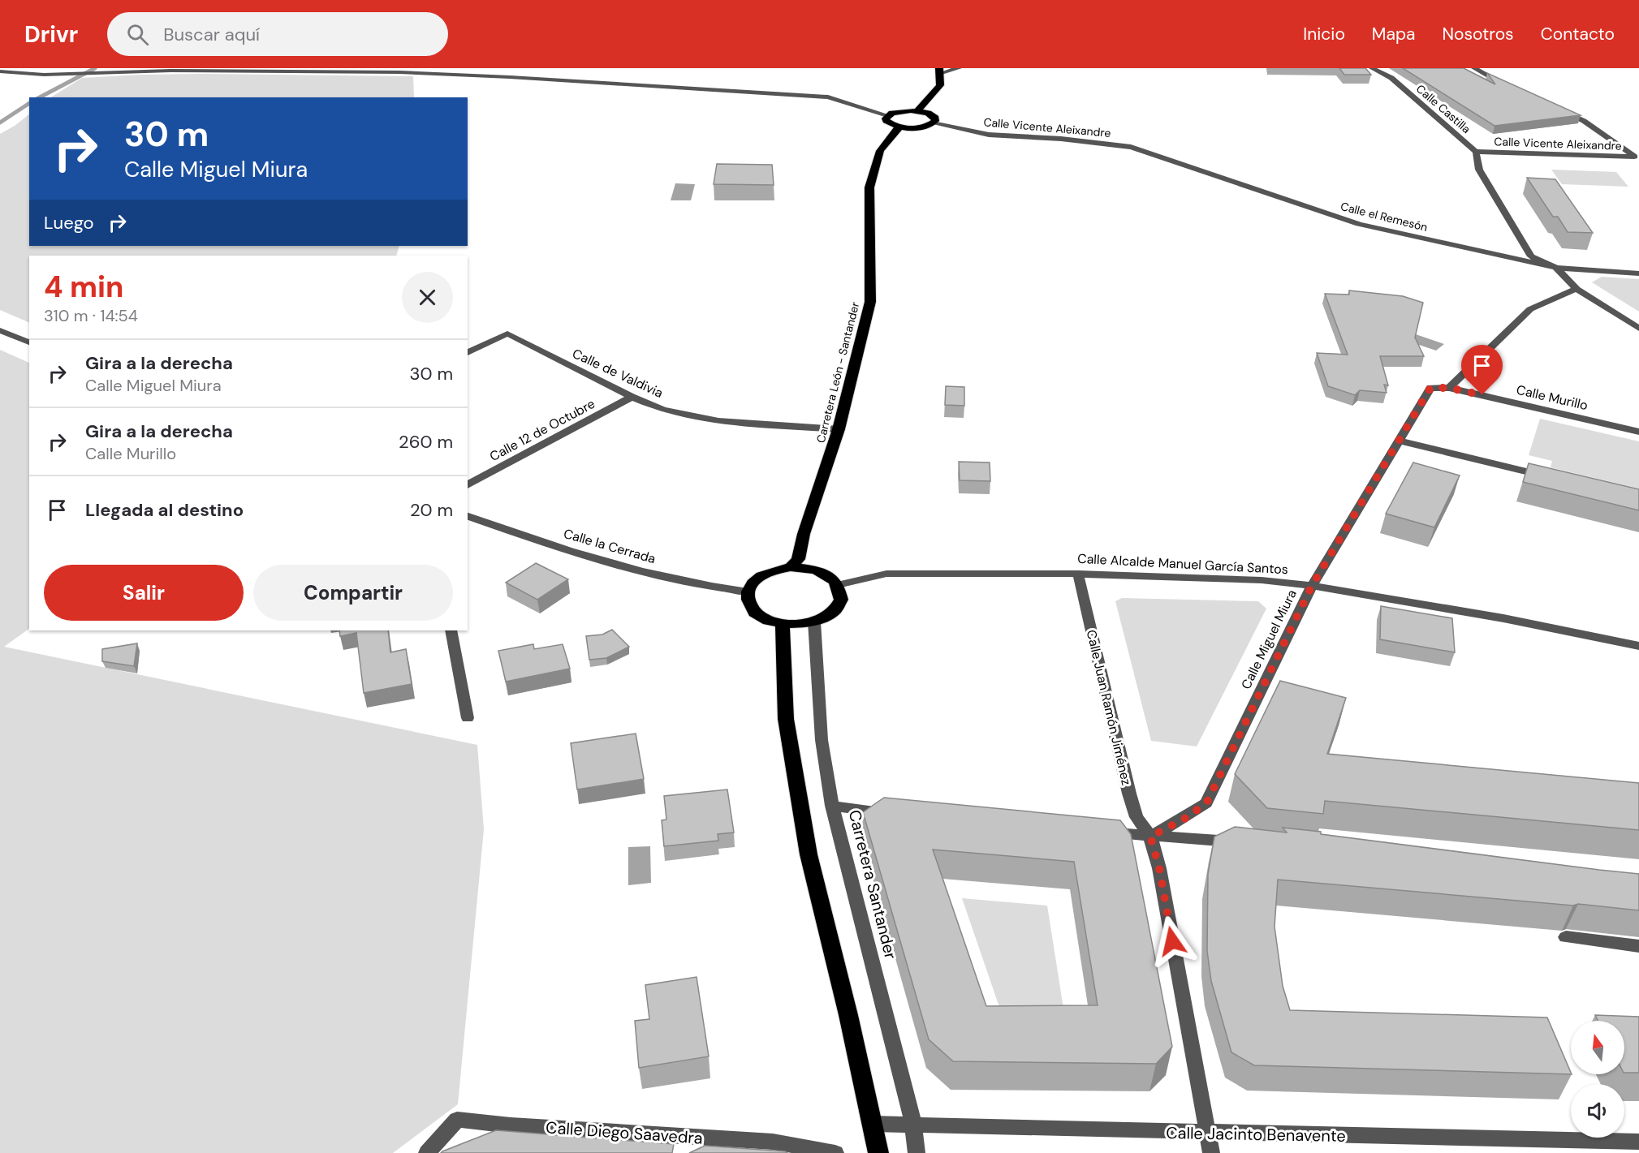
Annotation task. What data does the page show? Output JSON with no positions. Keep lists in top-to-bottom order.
{
  "streets": {
    "highway": ["Carretera León - Santander"],
    "street": [
      "Calle Castilla",
      "Calle Vicente Aleixandre",
      "Calle el Remesón",
      "Calle de Valdivia",
      "Calle Murillo",
      "Calle 12 de Octubre",
      "Calle la Cerrada",
      "Calle Alcalde Manuel García Santos",
      "Calle Miguel Miura",
      "Calle Juan Ramón Jiménez",
      "Carretera Santander",
      "Calle Diego Saavedra",
      "Calle Jacinto Benavente"
    ]
  },
  "crossings": [
    ["Calle Castilla", "Calle Vicente Aleixandre"],
    ["Calle Vicente Aleixandre", "Calle el Remesón"],
    ["Carretera León - Santander", "Calle de Valdivia"],
    ["Carretera León - Santander", "Calle la Cerrada"],
    ["Carretera León - Santander", "Calle Alcalde Manuel García Santos"],
    ["Carretera León - Santander", "Carretera Santander"],
    ["Calle de Valdivia", "Calle 12 de Octubre"],
    ["Calle Murillo", "Calle Miguel Miura"],
    ["Calle la Cerrada", "Calle Alcalde Manuel García Santos"],
    ["Calle la Cerrada", "Carretera Santander"],
    ["Calle Alcalde Manuel García Santos", "Calle Miguel Miura"],
    ["Calle Alcalde Manuel García Santos", "Calle Juan Ramón Jiménez"],
    ["Calle Alcalde Manuel García Santos", "Carretera Santander"],
    ["Calle Miguel Miura", "Calle Juan Ramón Jiménez"],
    ["Calle Juan Ramón Jiménez", "Calle Jacinto Benavente"],
    ["Carretera Santander", "Calle Jacinto Benavente"]
  ],
  "north": "top",
  "page": {
    "header": "Drivr",
    "search": "Buscar aquí",
    "nav": [
      "Inicio",
      "Mapa",
      "Nosotros",
      "Contacto"
    ],
    "turn": ["30 m", "Calle Miguel Miura"],
    "then": "Luego",
    "heading": ["4 min", "310 m · 14:54"],
    "list": [
      {
        "name": "Gira a la derecha",
        "note": "Calle Miguel Miura",
        "value": "30 m"
      },
      {
        "name": "Gira a la derecha",
        "note": "Calle Murillo",
        "value": "260 m"
      },
      {
        "name": "Llegada al destino",
        "value": "20 m"
      }
    ],
    "buttons": ["Salir", "Compartir"]
  }
}
